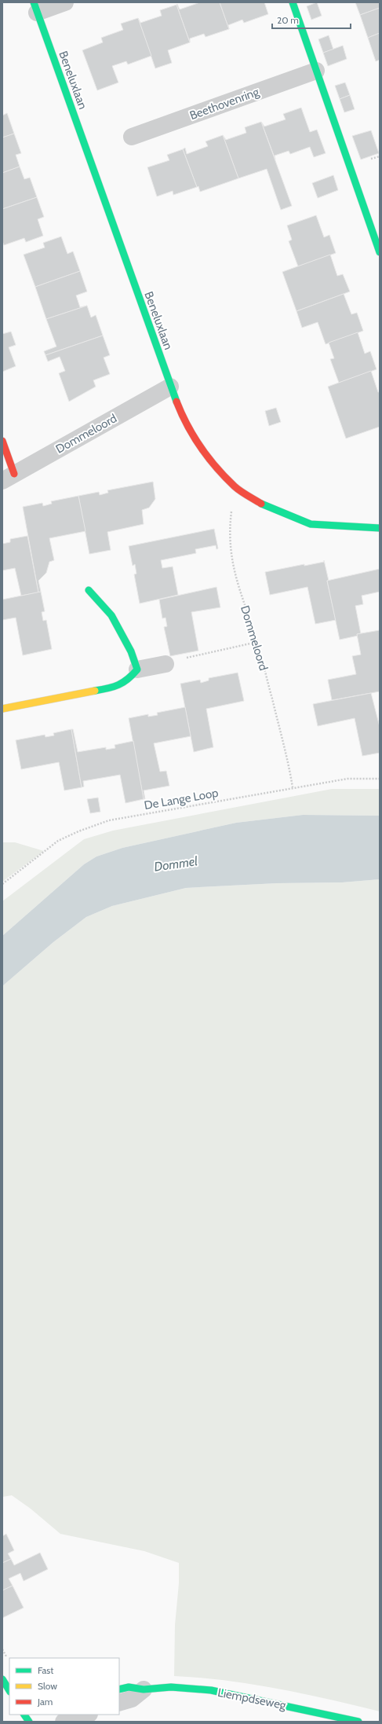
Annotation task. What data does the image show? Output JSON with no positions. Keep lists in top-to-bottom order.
{
  "streets": {
    "street": [
      "Beneluxlaan",
      "Beethovenring",
      "Dommeloord",
      "Liempdseweg"
    ],
    "path": ["De Lange Loop"]
  },
  "crossings": [
    ["Beneluxlaan", "Dommeloord"],
    ["Dommeloord", "De Lange Loop"]
  ],
  "water": ["Dommel"],
  "legend": ["Fast", "Slow", "Jam"],
  "scale_bar": "20 m"
}
